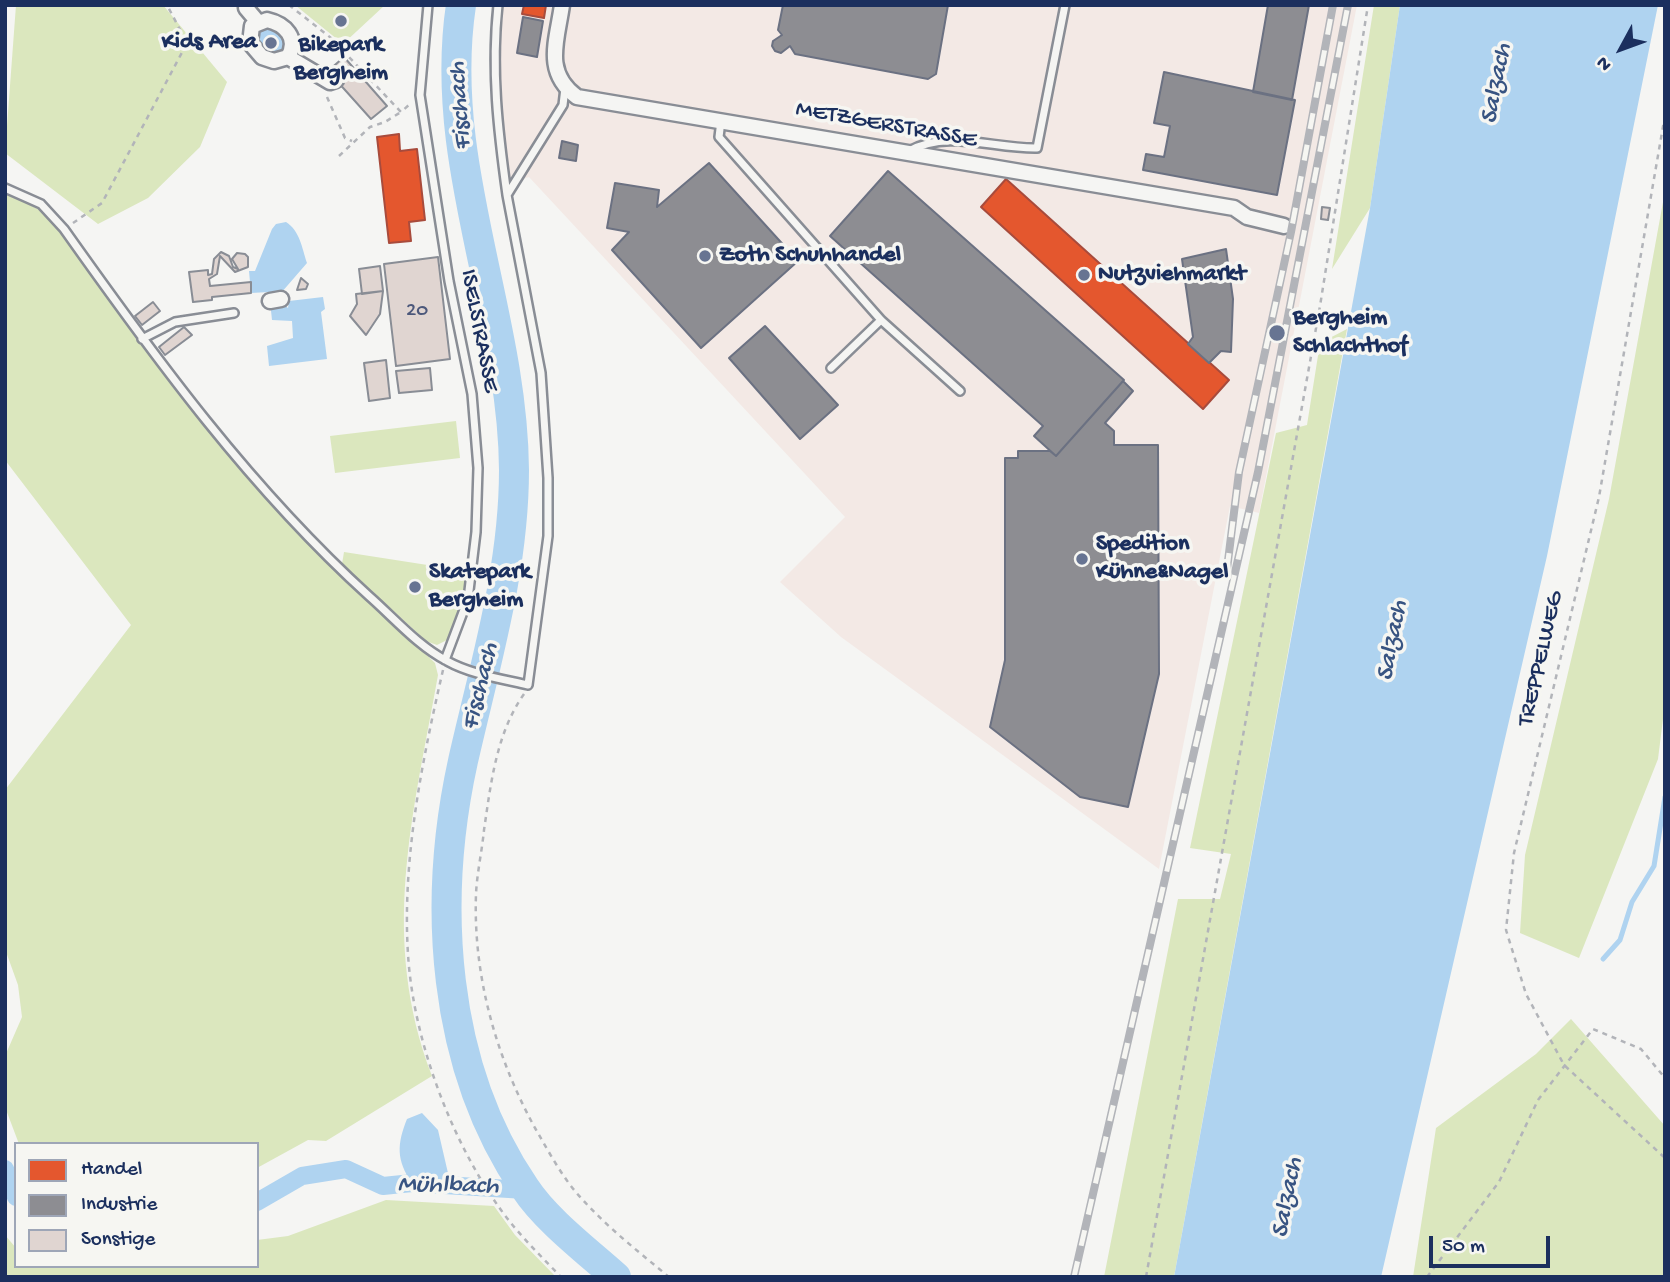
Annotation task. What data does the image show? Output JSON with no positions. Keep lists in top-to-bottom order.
{
  "streets": {
    "street": ["METZGERSTRASSE"],
    "lane": ["ISELSTRASSE"],
    "path": ["TREPPELWEG"]
  },
  "water": ["Salzach", "Fischach", "Mühlbach"],
  "places": [
    "Bikepark Bergheim",
    "Kids Area",
    "Zoth Schuhhandel",
    "Nutzviehmarkt",
    "Bergheim Schlachthof",
    "Spedition Kühne&Nagel",
    "Skatepark Bergheim"
  ],
  "house_numbers": ["20"],
  "legend": ["Handel", "Industrie", "Sonstige"],
  "scale_bar": "50 m",
  "north": "bottom left"
}
